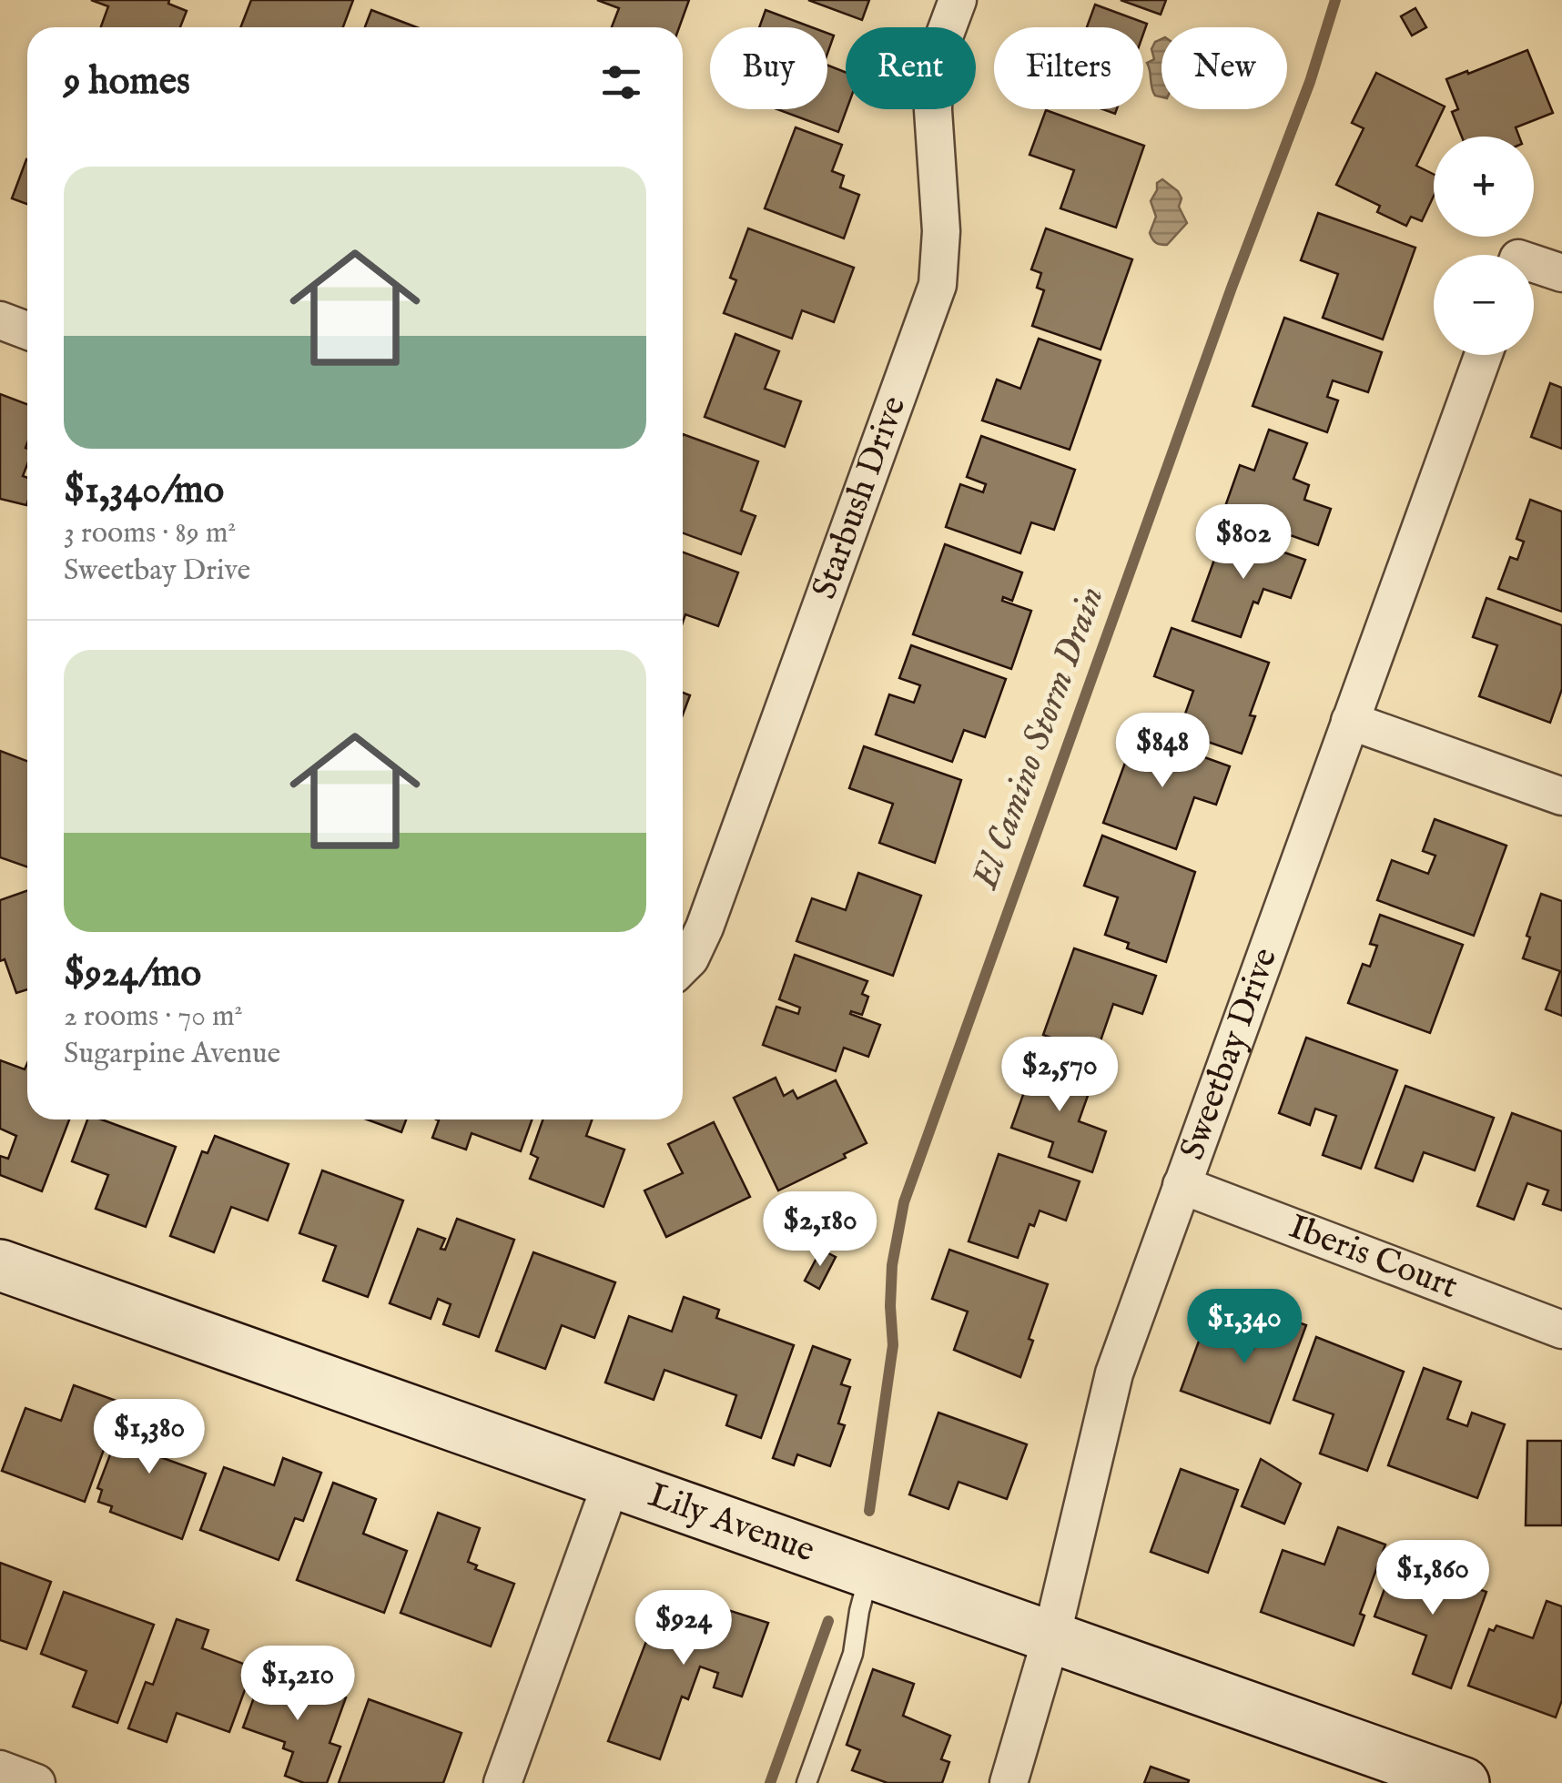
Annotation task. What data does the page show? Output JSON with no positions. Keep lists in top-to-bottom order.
{
  "streets": {
    "street": [
      "Starbush Drive",
      "Sweetbay Drive",
      "Iberis Court",
      "Lily Avenue"
    ]
  },
  "crossings": [
    ["Sweetbay Drive", "Iberis Court"],
    ["Sweetbay Drive", "Lily Avenue"]
  ],
  "water": ["El Camino Storm Drain"],
  "page": {
    "chip": [
      "Buy",
      "Rent",
      "Filters",
      "New"
    ],
    "heading": "9 homes",
    "map_buttons": ["+", "−"],
    "list": [
      {
        "name": "$1,340/mo",
        "note": "3 rooms · 89 m² · Sweetbay Drive"
      },
      {
        "name": "$924/mo",
        "note": "2 rooms · 70 m² · Sugarpine Avenue"
      }
    ],
    "price": [
      "$802",
      "$848",
      "$2,570",
      "$2,180",
      "$1,340",
      "$1,380",
      "$1,860",
      "$924",
      "$1,210"
    ]
  }
}
